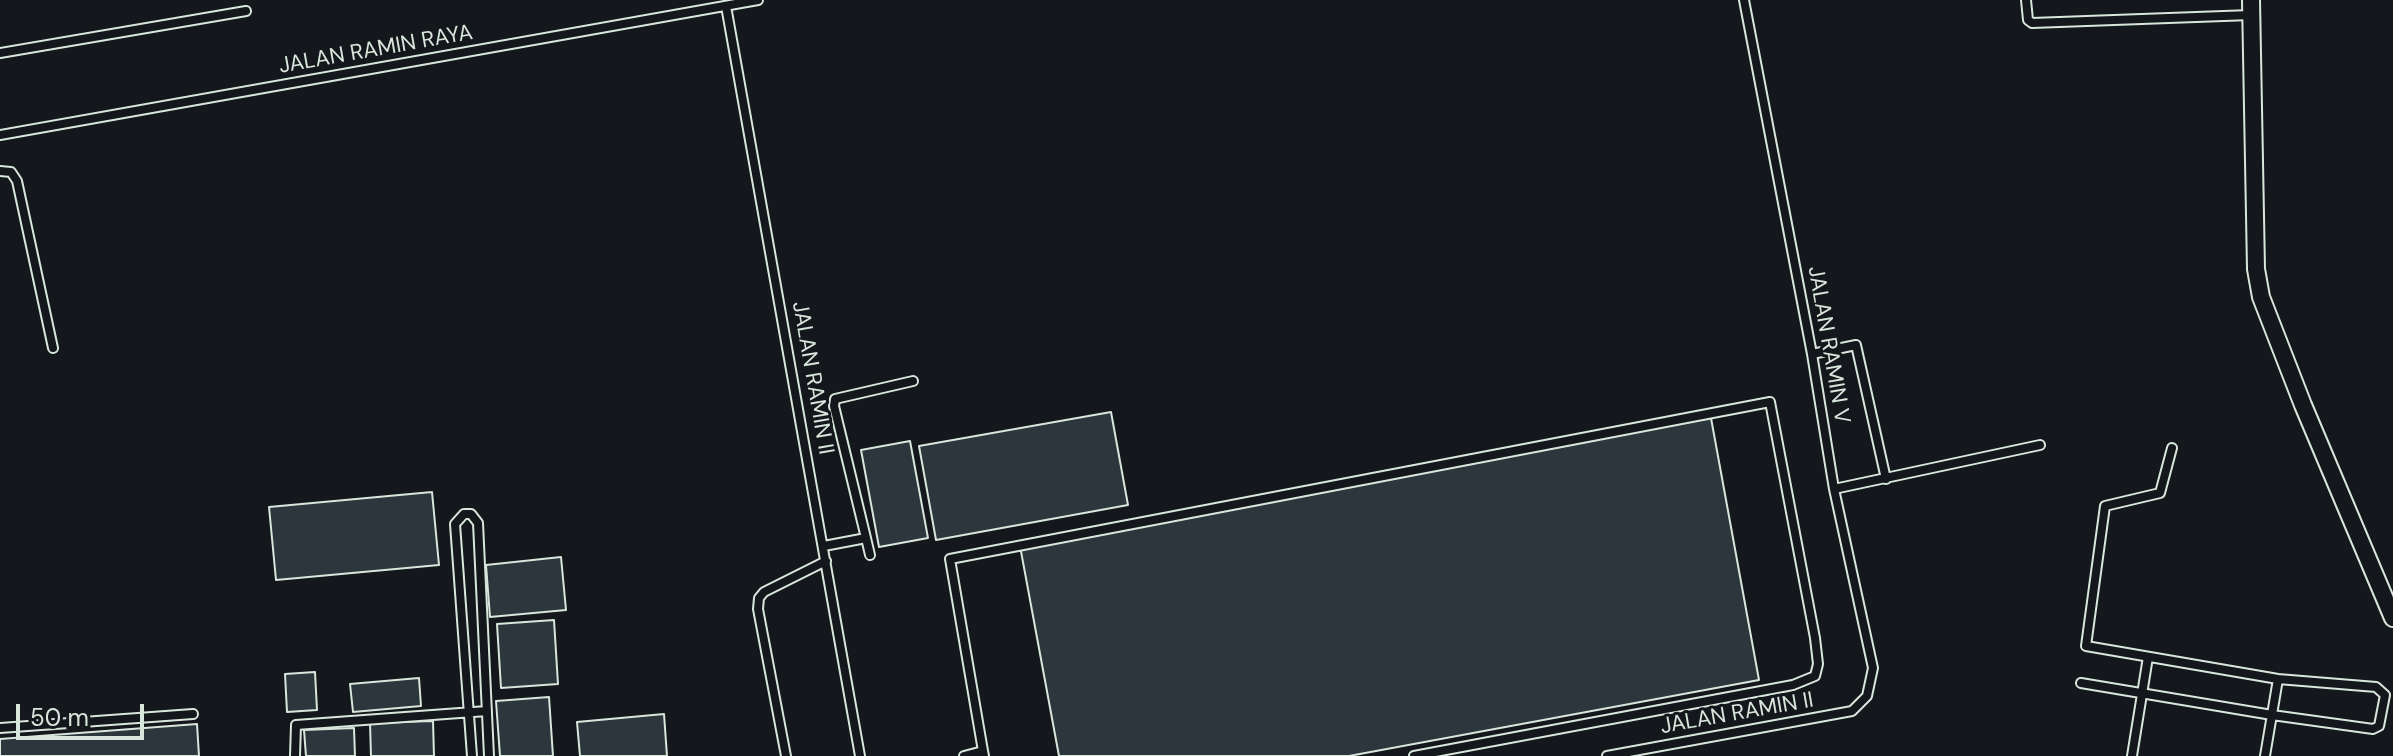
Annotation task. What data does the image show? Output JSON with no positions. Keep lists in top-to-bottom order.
{
  "streets": {
    "lane": ["JALAN RAMIN RAYA", "JALAN RAMIN V", "JALAN RAMIN II"]
  },
  "crossings": [
    ["JALAN RAMIN RAYA", "JALAN RAMIN II"],
    ["JALAN RAMIN V", "JALAN RAMIN II"]
  ],
  "scale_bar": "50 m"
}
